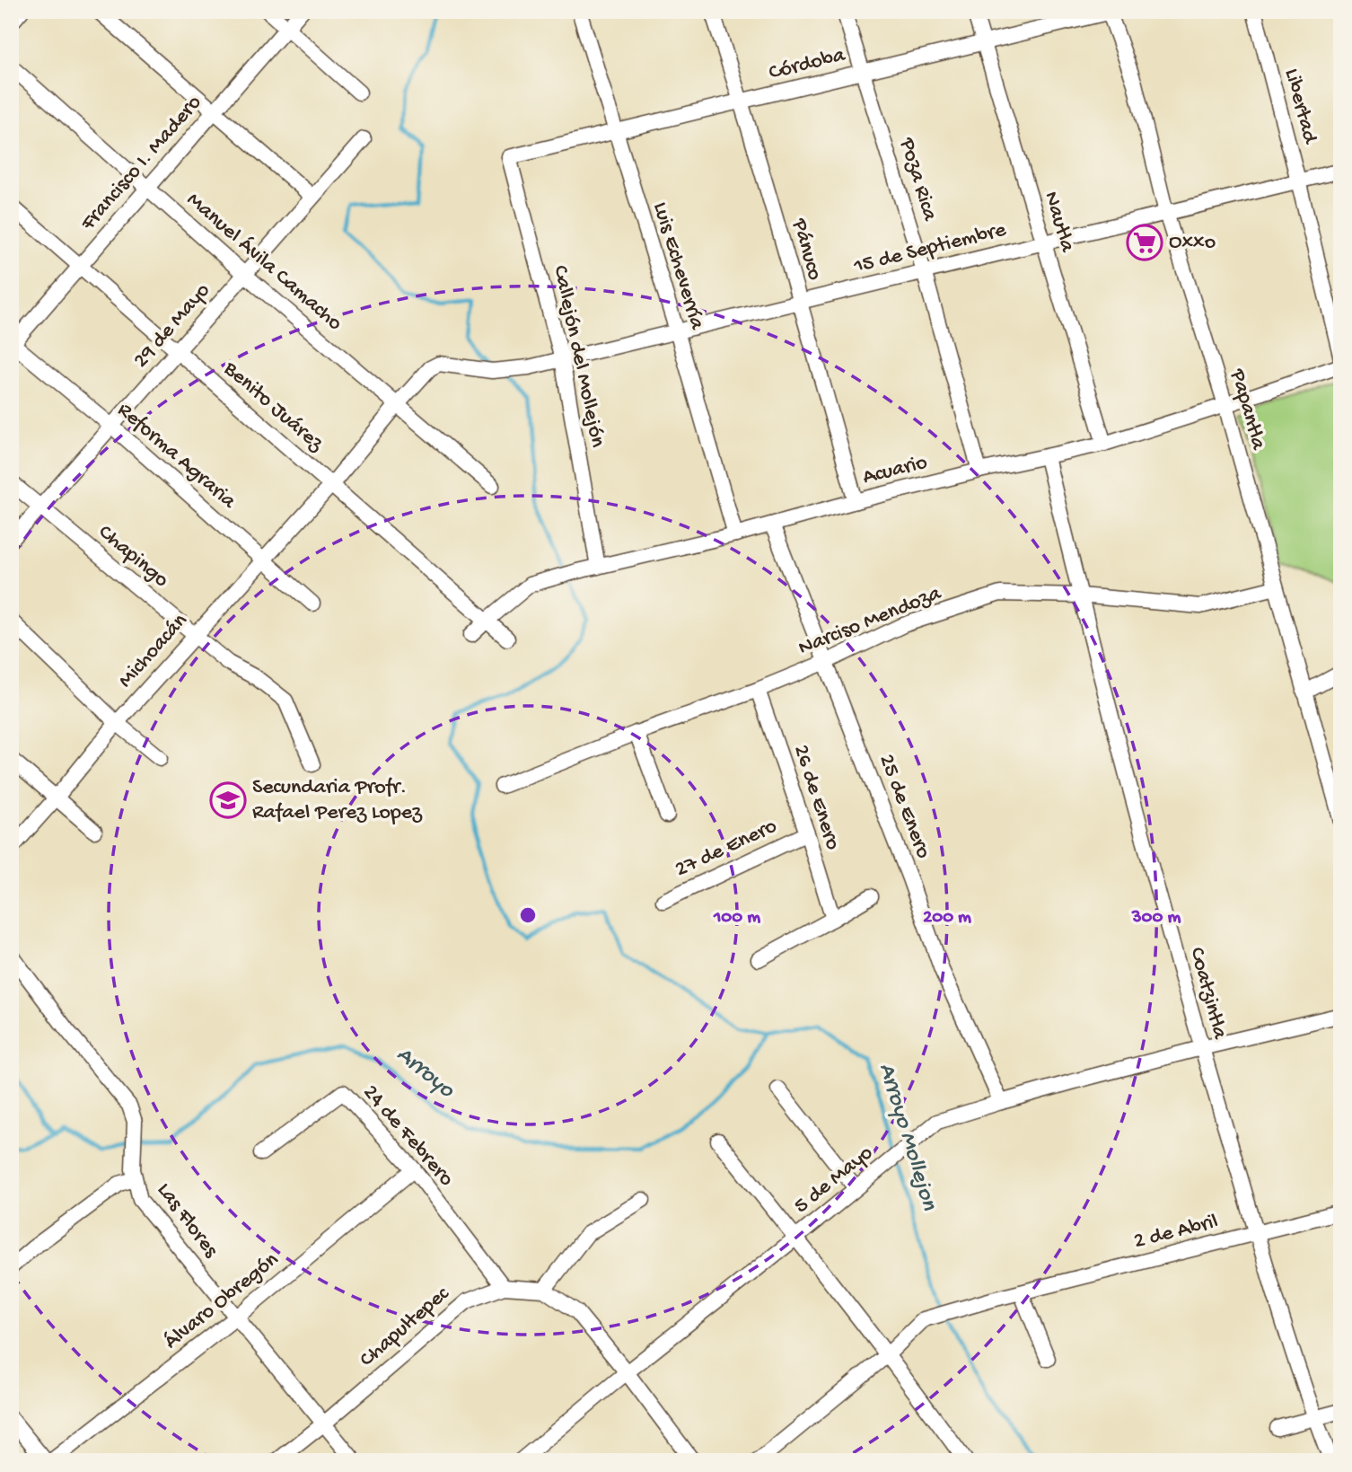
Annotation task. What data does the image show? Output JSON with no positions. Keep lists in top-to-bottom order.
{
  "streets": {
    "street": [
      "Córdoba",
      "Libertad",
      "Francisco I. Madero",
      "Poza Rica",
      "Nautla",
      "15 de Septiembre",
      "Pánuco",
      "Manuel Ávila Camacho",
      "Luis Echeverría",
      "29 de Mayo",
      "Callejón del Mollejón",
      "Benito Juárez",
      "Papantla",
      "Reforma Agraria",
      "Acuario",
      "Chapingo",
      "Narciso Mendoza",
      "Michoacán",
      "26 de Enero",
      "25 de Enero",
      "27 de Enero",
      "Coatzintla",
      "24 de Febrero",
      "5 de Mayo",
      "Las Flores",
      "2 de Abril",
      "Álvaro Obregón",
      "Chapultepec"
    ]
  },
  "crossings": [
    ["Córdoba", "Poza Rica"],
    ["Córdoba", "Nautla"],
    ["Córdoba", "Pánuco"],
    ["Córdoba", "Luis Echeverría"],
    ["Córdoba", "Callejón del Mollejón"],
    ["Córdoba", "Papantla"],
    ["Libertad", "15 de Septiembre"],
    ["Francisco I. Madero", "Manuel Ávila Camacho"],
    ["Francisco I. Madero", "Benito Juárez"],
    ["Francisco I. Madero", "Reforma Agraria"],
    ["Poza Rica", "15 de Septiembre"],
    ["Poza Rica", "Acuario"],
    ["Nautla", "15 de Septiembre"],
    ["Nautla", "Acuario"],
    ["15 de Septiembre", "Pánuco"],
    ["15 de Septiembre", "Luis Echeverría"],
    ["15 de Septiembre", "Callejón del Mollejón"],
    ["15 de Septiembre", "Papantla"],
    ["15 de Septiembre", "Michoacán"],
    ["Pánuco", "Acuario"],
    ["Manuel Ávila Camacho", "29 de Mayo"],
    ["Manuel Ávila Camacho", "Michoacán"],
    ["Luis Echeverría", "Acuario"],
    ["29 de Mayo", "Benito Juárez"],
    ["29 de Mayo", "Reforma Agraria"],
    ["29 de Mayo", "Chapingo"],
    ["Callejón del Mollejón", "Acuario"],
    ["Benito Juárez", "Acuario"],
    ["Benito Juárez", "Michoacán"],
    ["Papantla", "Acuario"],
    ["Papantla", "Narciso Mendoza"],
    ["Reforma Agraria", "Michoacán"],
    ["Acuario", "25 de Enero"],
    ["Acuario", "Coatzintla"],
    ["Chapingo", "Michoacán"],
    ["Narciso Mendoza", "26 de Enero"],
    ["Narciso Mendoza", "25 de Enero"],
    ["Narciso Mendoza", "Coatzintla"],
    ["26 de Enero", "27 de Enero"],
    ["25 de Enero", "5 de Mayo"],
    ["Coatzintla", "5 de Mayo"],
    ["Coatzintla", "2 de Abril"],
    ["24 de Febrero", "Álvaro Obregón"],
    ["24 de Febrero", "Chapultepec"],
    ["Las Flores", "Álvaro Obregón"],
    ["Las Flores", "Chapultepec"]
  ],
  "water": ["Arroyo", "Arroyo Mollejon"],
  "places": {
    "supermarket": ["Oxxo"],
    "school or university": ["Secundaria Profr. Rafael Perez Lopez"]
  },
  "rings": ["100 m", "200 m", "300 m"]
}
